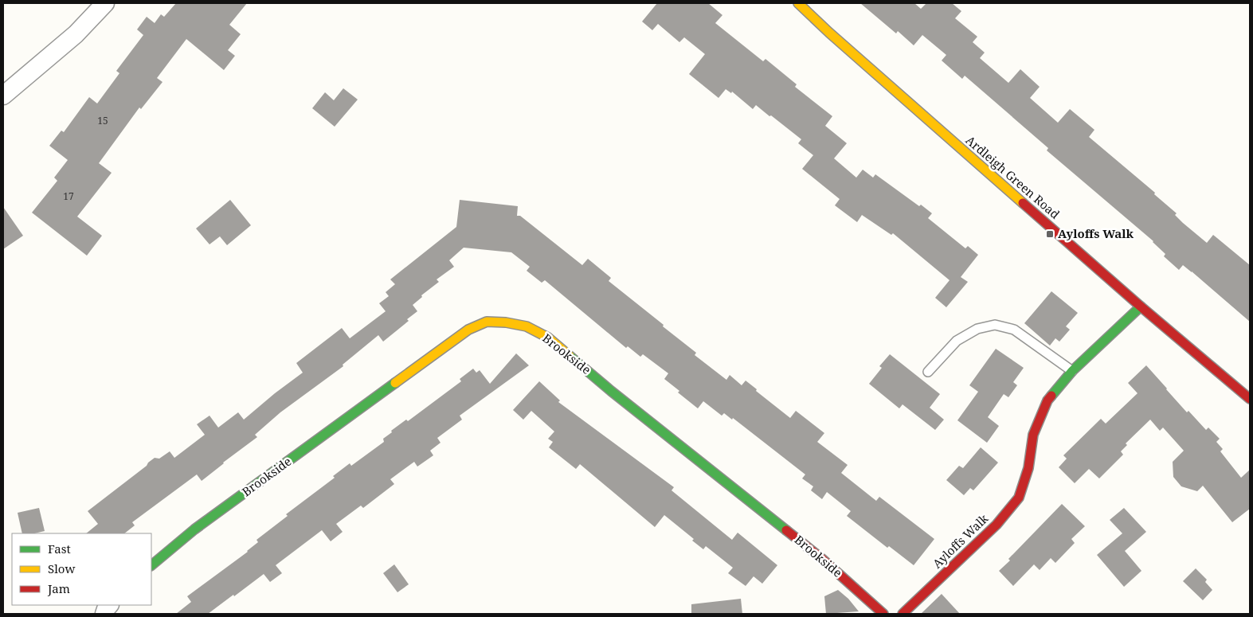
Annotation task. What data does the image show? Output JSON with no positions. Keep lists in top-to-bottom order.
{
  "streets": {
    "street": ["Ardleigh Green Road", "Brookside", "Ayloffs Walk"]
  },
  "crossings": [
    ["Ardleigh Green Road", "Ayloffs Walk"]
  ],
  "places": {
    "transit": ["Ayloffs Walk"]
  },
  "house_numbers": ["15", "17"],
  "legend": ["Fast", "Slow", "Jam"]
}
